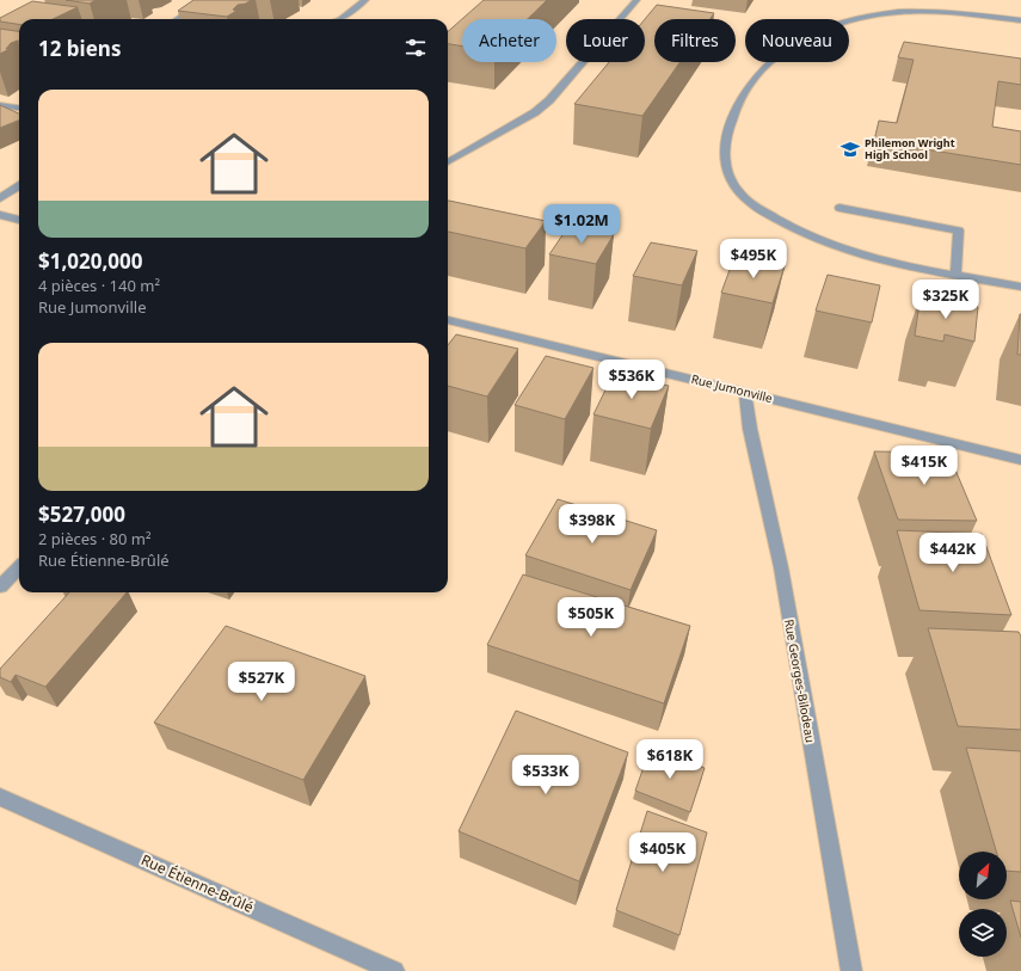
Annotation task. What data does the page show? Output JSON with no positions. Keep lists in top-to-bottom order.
{
  "streets": {
    "street": ["Rue Jumonville", "Rue Georges-Bilodeau", "Rue Étienne-Brûlé"]
  },
  "crossings": [
    ["Rue Jumonville", "Rue Georges-Bilodeau"]
  ],
  "places": {
    "school or university": ["Philemon Wright High School"]
  },
  "north": "top right",
  "page": {
    "chip": [
      "Acheter",
      "Louer",
      "Filtres",
      "Nouveau"
    ],
    "heading": "12 biens",
    "list": [
      {
        "name": "$1,020,000",
        "note": "4 pièces · 140 m² · Rue Jumonville"
      },
      {
        "name": "$527,000",
        "note": "2 pièces · 80 m² · Rue Étienne-Brûlé"
      }
    ],
    "price": [
      "$1.02M",
      "$495K",
      "$325K",
      "$536K",
      "$415K",
      "$398K",
      "$442K",
      "$505K",
      "$527K",
      "$618K",
      "$533K",
      "$405K"
    ]
  }
}
